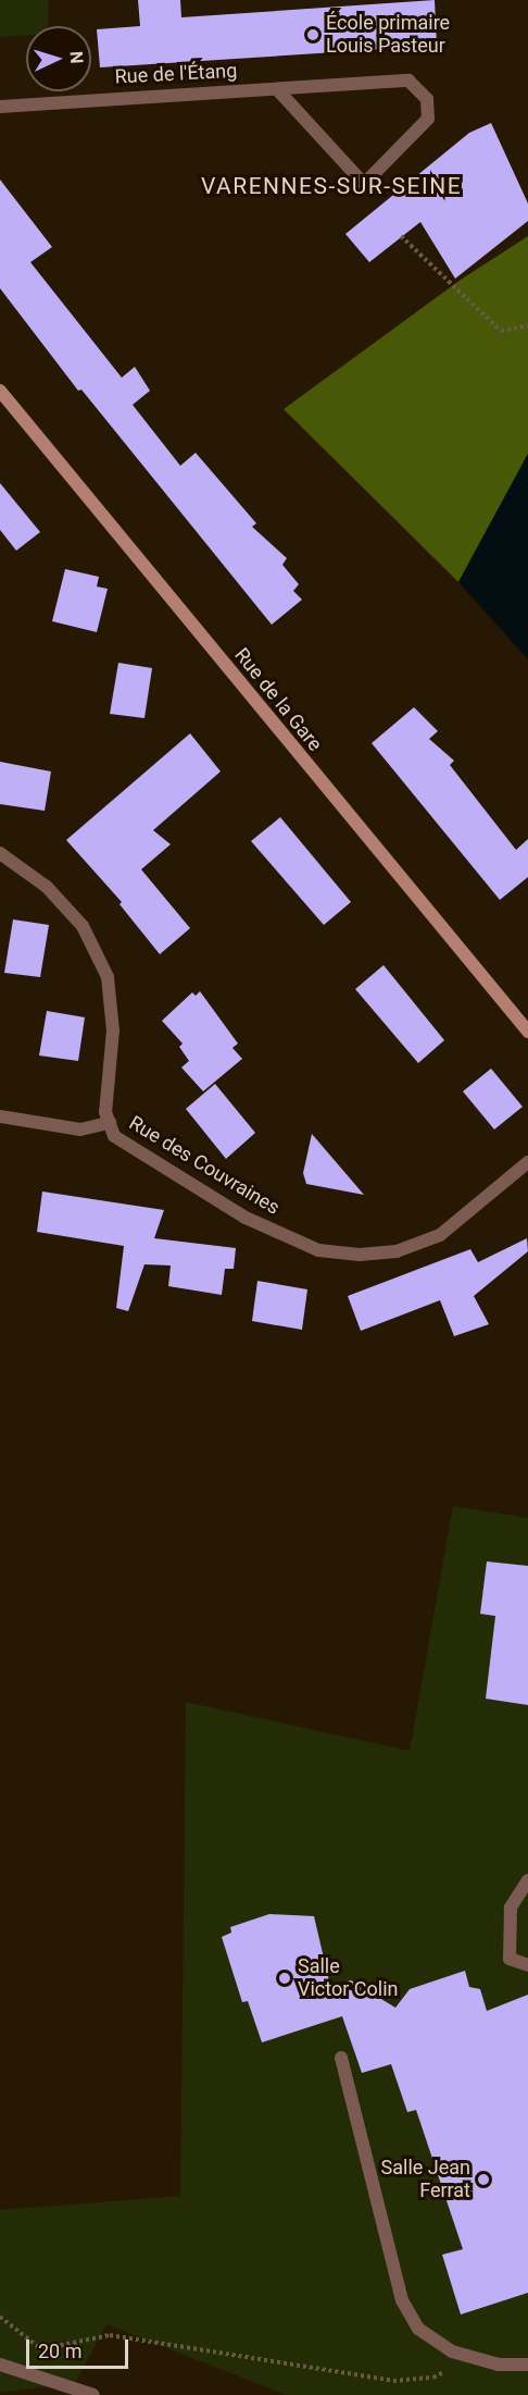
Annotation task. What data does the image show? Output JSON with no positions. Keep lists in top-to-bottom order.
{
  "streets": {
    "main road": ["Rue de la Gare"],
    "street": ["Rue de l'Étang", "Rue des Couvraines"]
  },
  "districts": ["VARENNES-SUR-SEINE"],
  "places": ["École primaire Louis Pasteur", "Salle Victor Colin", "Salle Jean Ferrat"],
  "scale_bar": "20 m",
  "north": "right"
}
